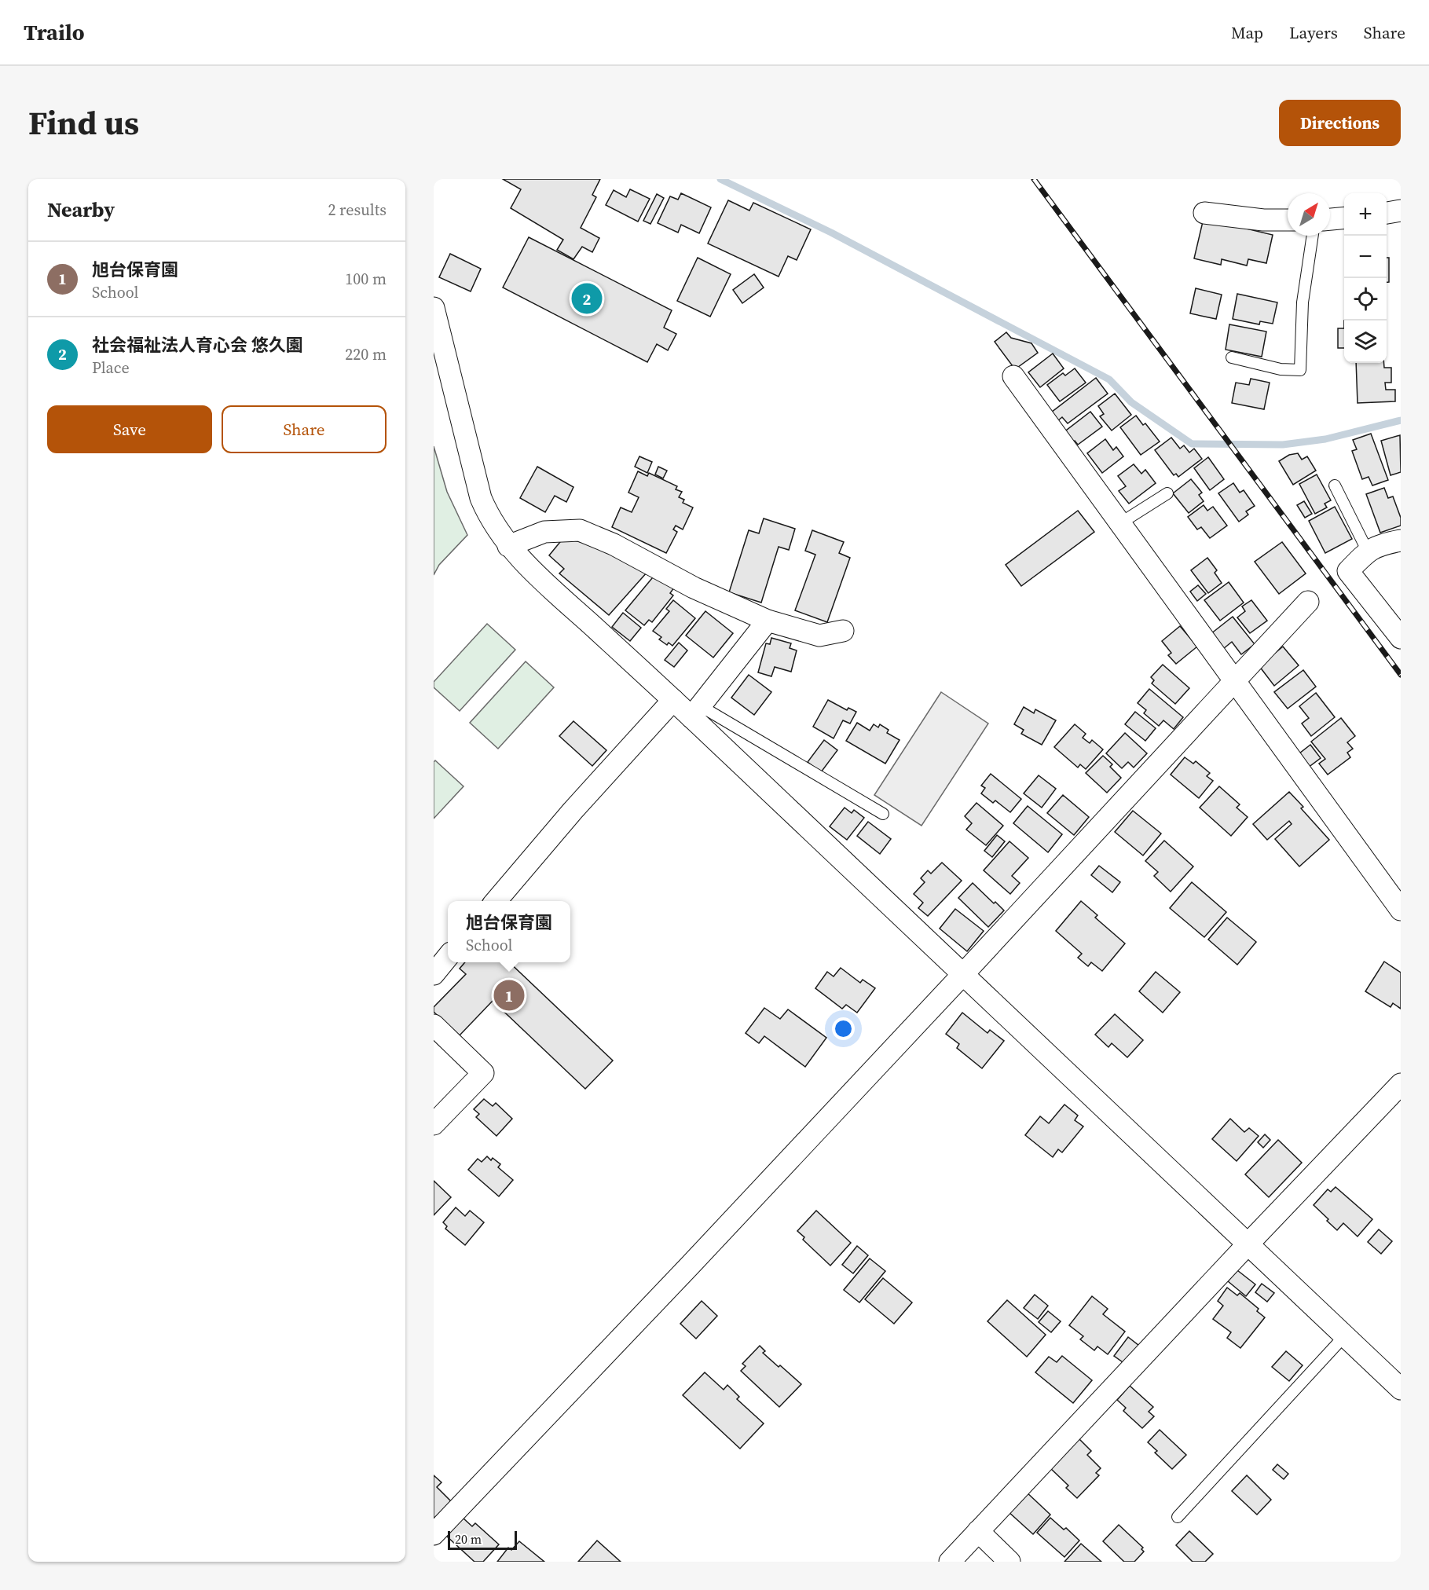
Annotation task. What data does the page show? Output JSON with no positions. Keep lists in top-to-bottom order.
{
  "scale_bar": "20 m",
  "north": "top right",
  "page": {
    "header": "Trailo",
    "nav": ["Map", "Layers", "Share"],
    "title": "Find us",
    "buttons": [
      "Directions",
      ["Save", "Share"]
    ],
    "heading": ["Nearby", "2 results"],
    "map_buttons": ["+", "−"],
    "list": [
      {
        "mark": "1",
        "name": "旭台保育園",
        "note": "School",
        "value": "100 m"
      },
      {
        "mark": "2",
        "name": "社会福祉法人育心会 悠久園",
        "note": "Place",
        "value": "220 m"
      }
    ],
    "pins": ["2", "1"],
    "popup": ["旭台保育園", "School"],
    "scale": "20 m"
  }
}
